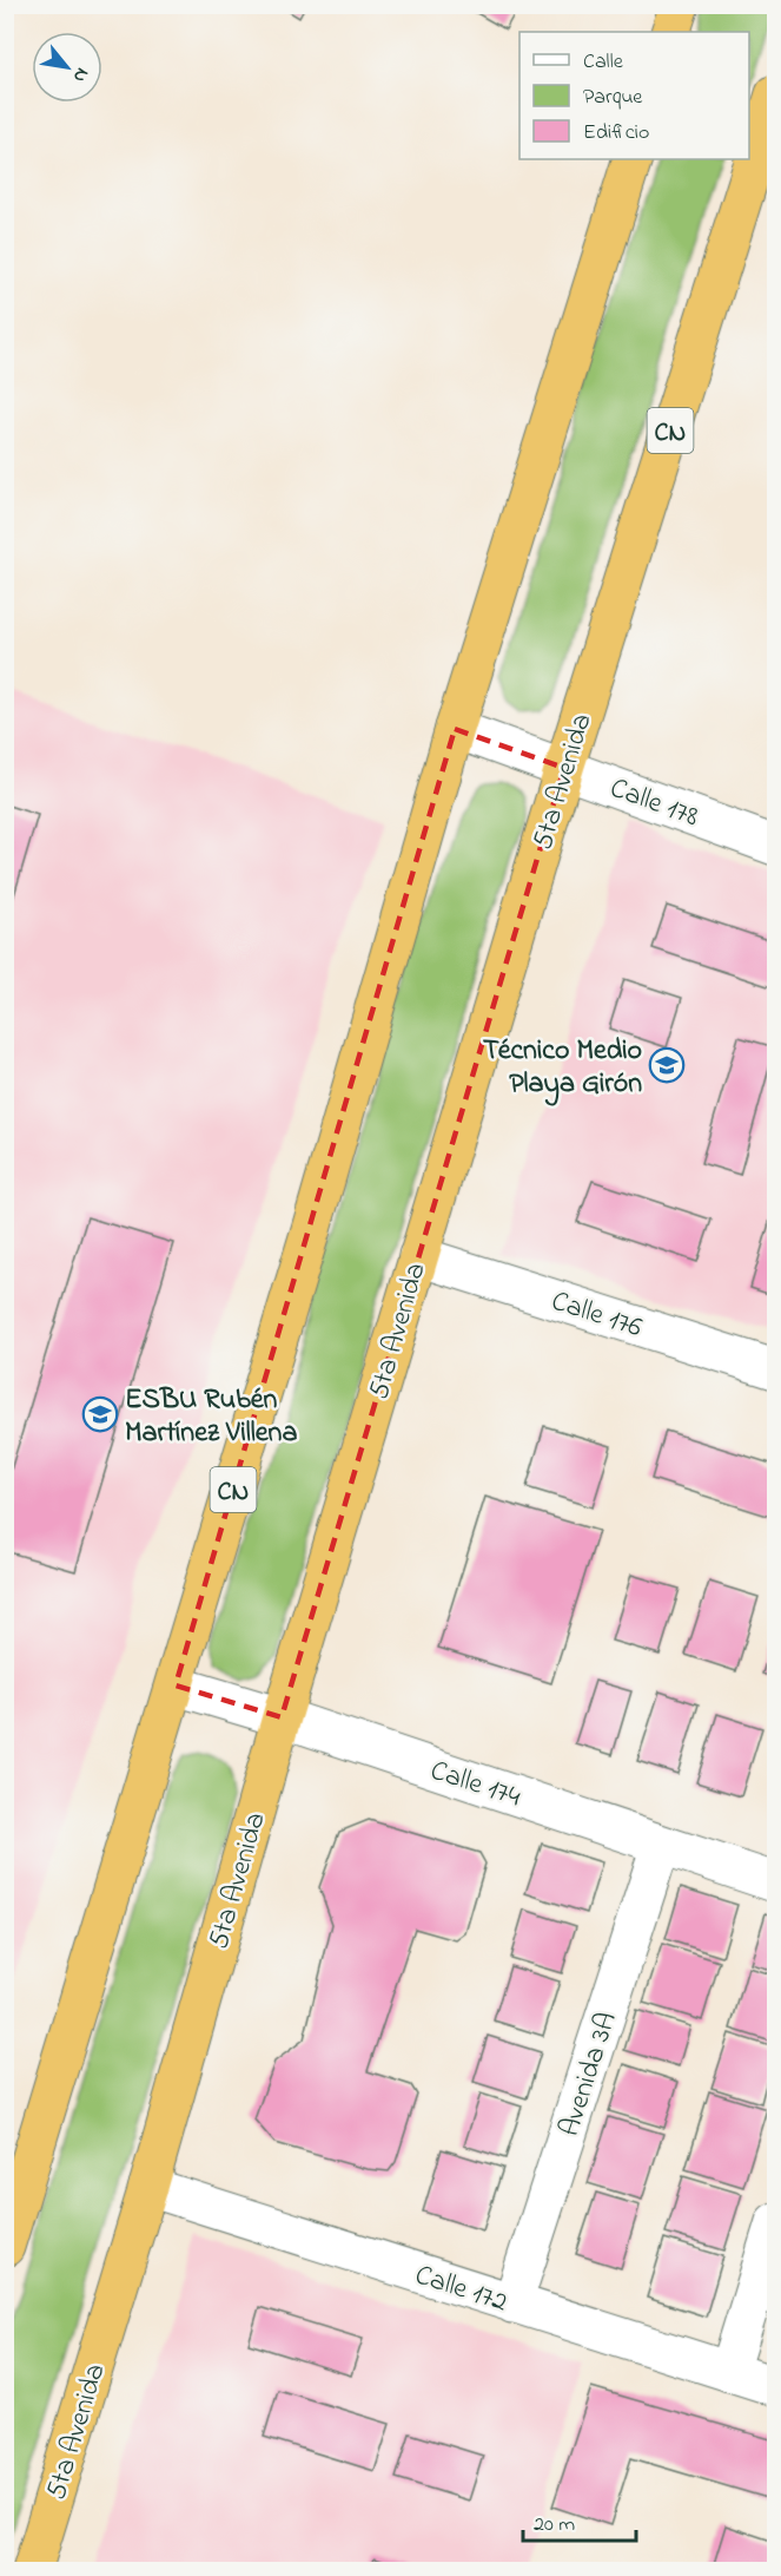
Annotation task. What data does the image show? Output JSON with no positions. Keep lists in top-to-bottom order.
{
  "streets": {
    "highway": ["CN", "5ta Avenida"],
    "street": [
      "Calle 178",
      "Calle 176",
      "Calle 174",
      "Avenida 3A",
      "Calle 172"
    ]
  },
  "crossings": [
    ["CN", "Calle 178"],
    ["CN", "Calle 174"],
    ["5ta Avenida", "Calle 178"],
    ["5ta Avenida", "Calle 176"],
    ["5ta Avenida", "Calle 174"],
    ["5ta Avenida", "Calle 172"],
    ["Calle 174", "Avenida 3A"],
    ["Avenida 3A", "Calle 172"]
  ],
  "places": {
    "school or university": ["Técnico Medio Playa Girón", "ESBU Rubén Martínez Villena"]
  },
  "legend": ["Calle", "Parque", "Edificio"],
  "scale_bar": "20 m",
  "north": "bottom right"
}
